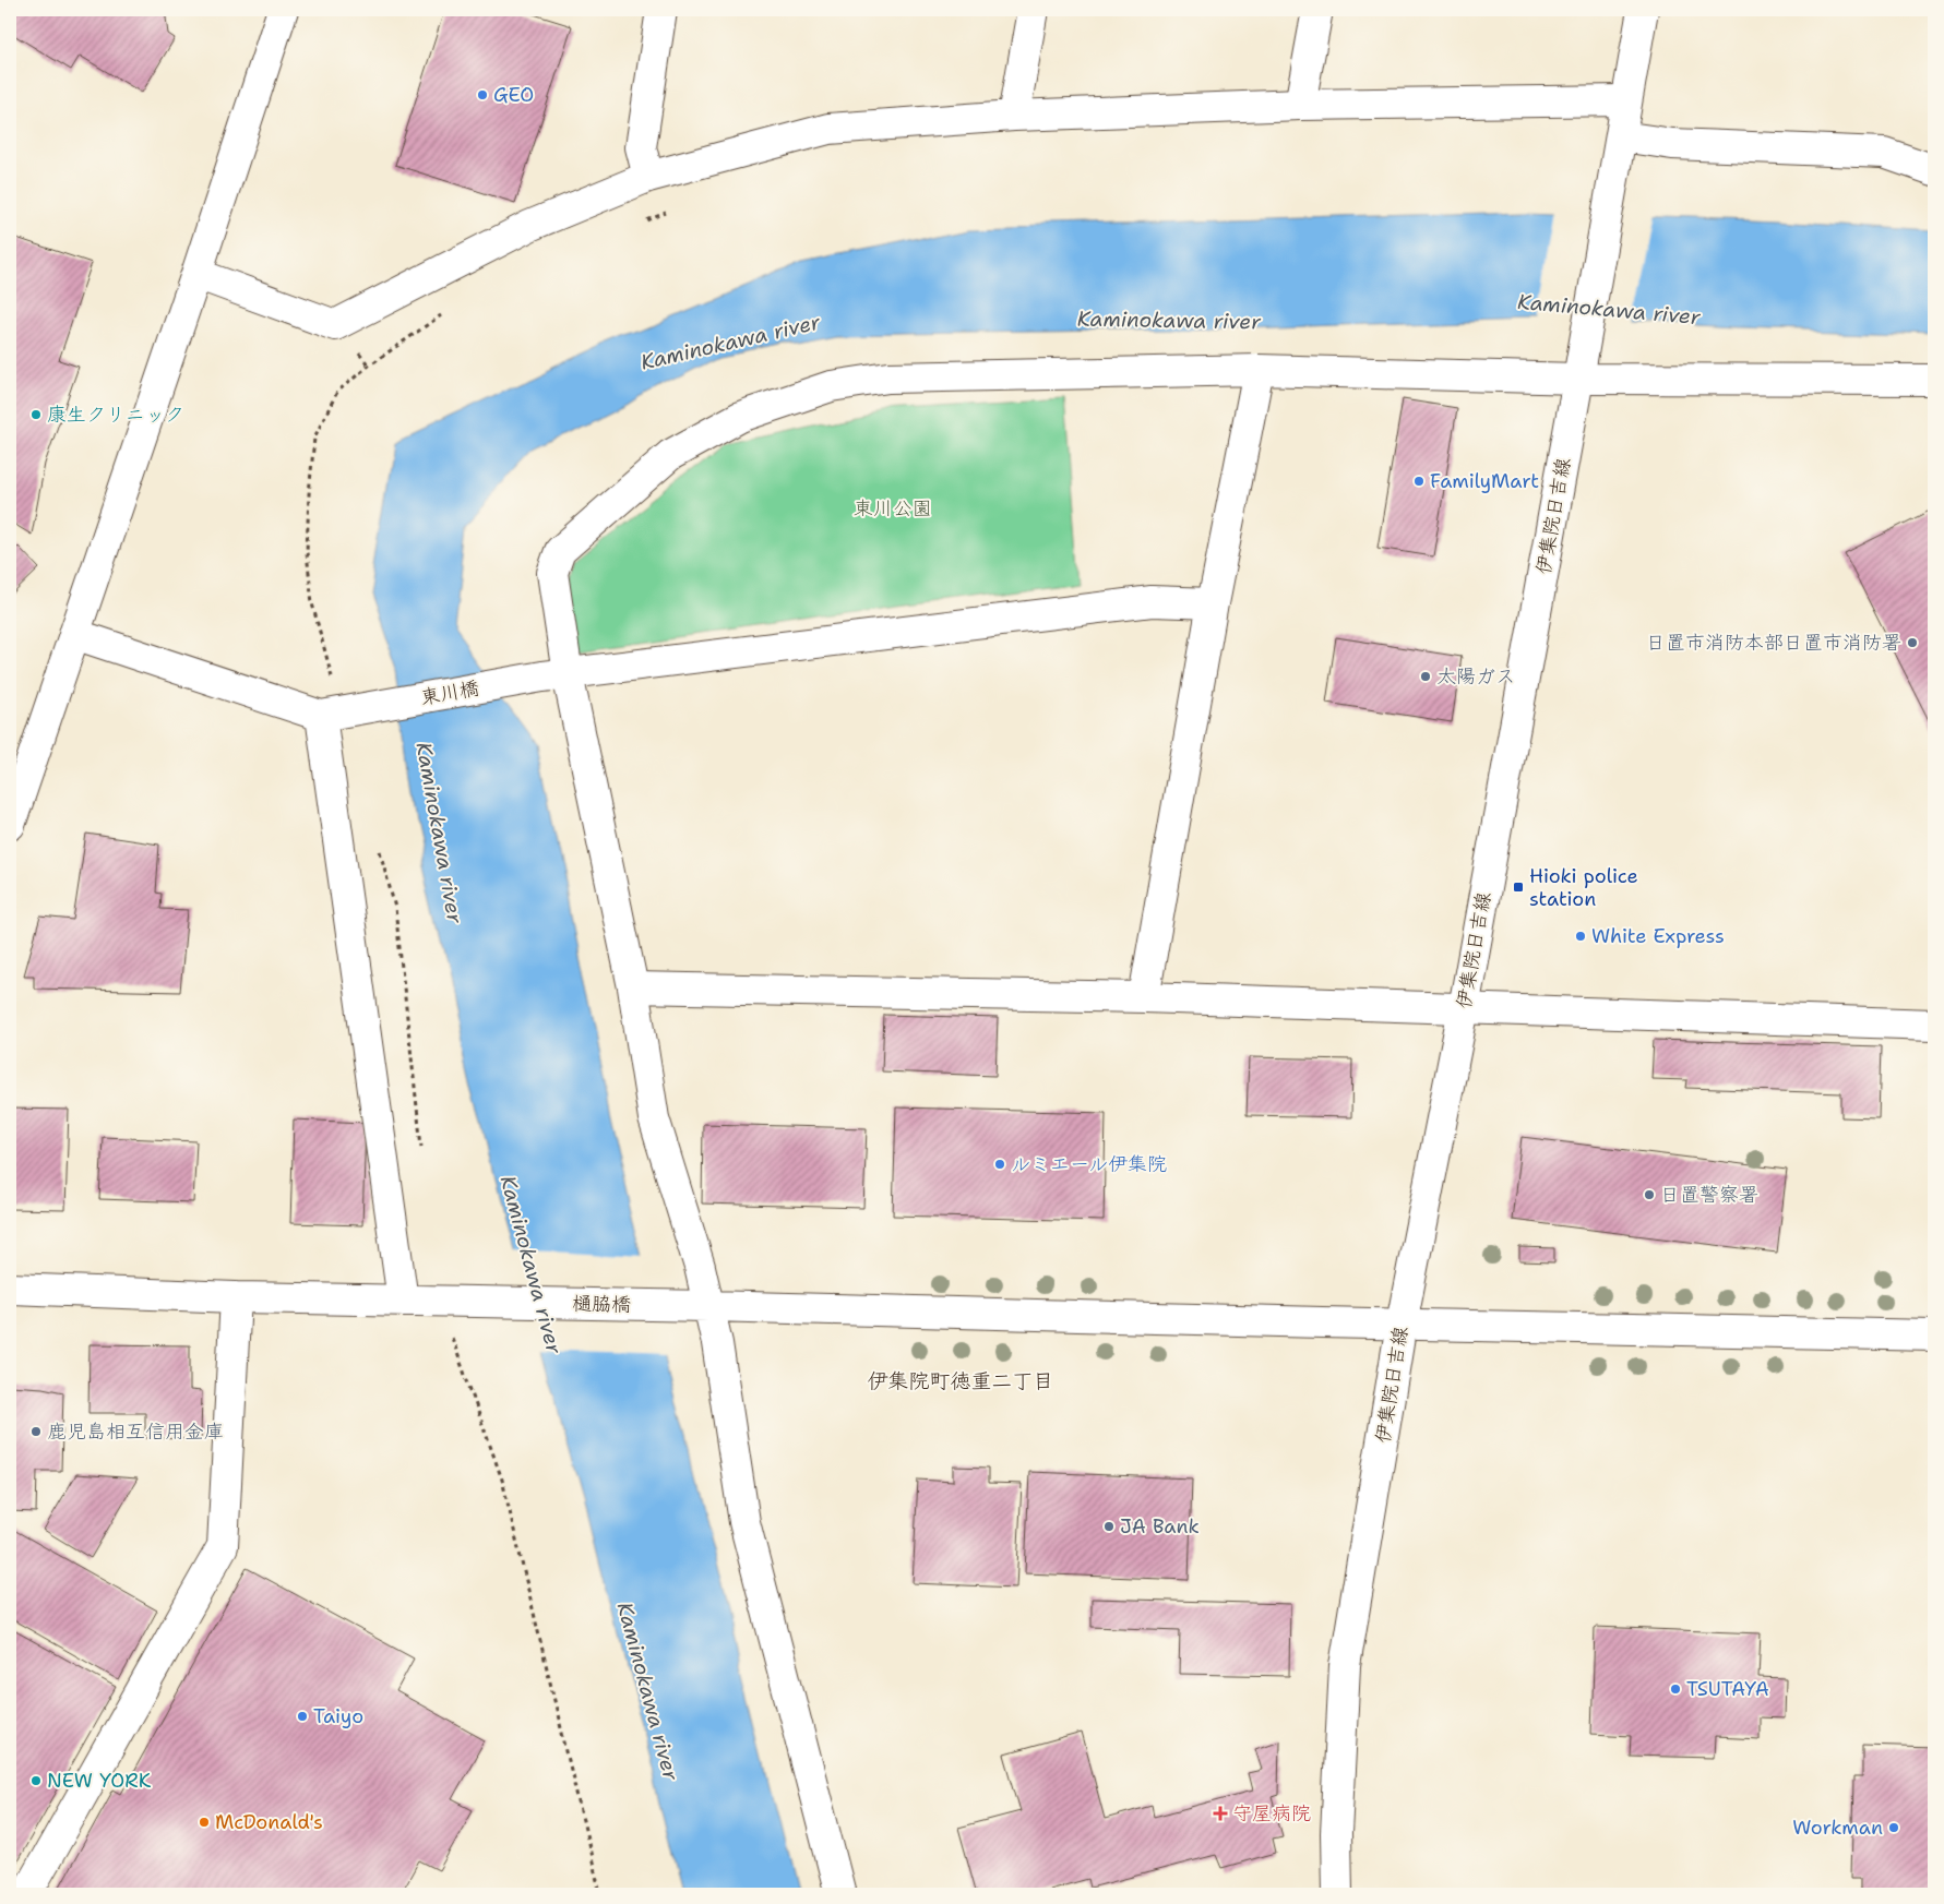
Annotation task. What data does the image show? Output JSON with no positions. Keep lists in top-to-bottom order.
{
  "streets": {
    "street": ["伊集院日吉線", "東川橋", "樋脇橋"]
  },
  "crossings": [
    ["伊集院日吉線", "樋脇橋"]
  ],
  "districts": ["伊集院町徳重二丁目"],
  "water": ["Kaminokawa river"],
  "parks": ["東川公園"],
  "places": {
    "other": [
      "GEO",
      "康⽣クリニック",
      "FamilyMart",
      "日置市消防本部日置市消防署",
      "太陽ガス",
      "White Express",
      "ルミエール伊集院",
      "日置警察署",
      "鹿児島相互信用金庫",
      "JA Bank",
      "TSUTAYA",
      "Taiyo",
      "NEW YORK",
      "McDonald's",
      "Workman"
    ],
    "transit": ["Hioki police station"],
    "health": ["守屋病院"]
  }
}
